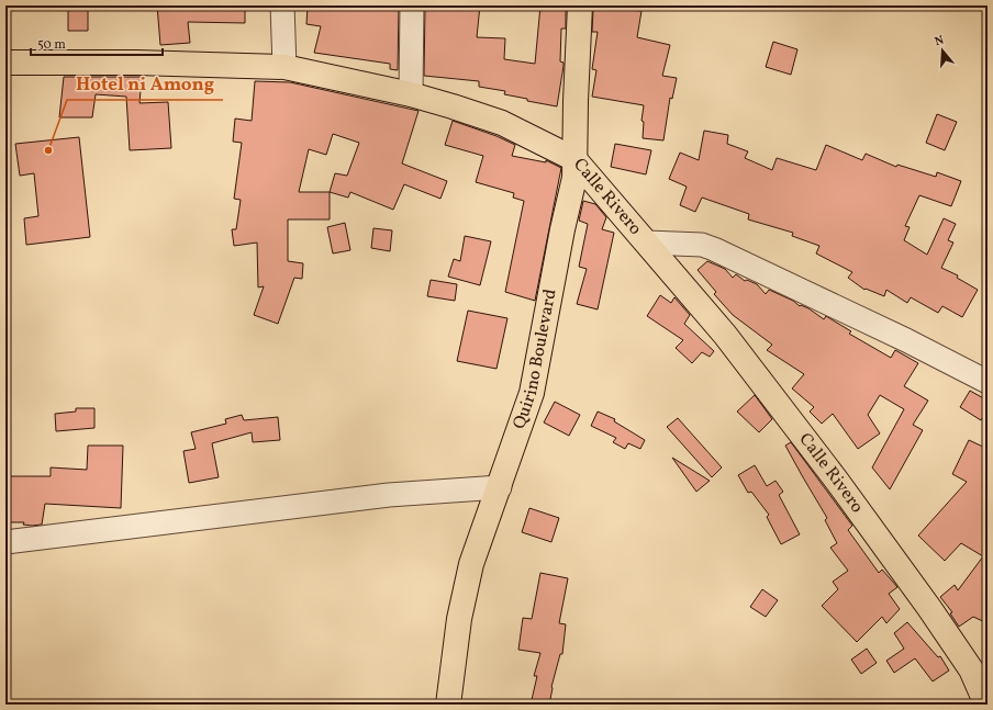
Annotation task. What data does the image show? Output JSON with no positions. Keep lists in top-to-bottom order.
{
  "streets": {
    "main road": ["Calle Rivero", "Quirino Boulevard"]
  },
  "crossings": [
    ["Calle Rivero", "Quirino Boulevard"]
  ],
  "places": ["Hotel ni Among"],
  "scale_bar": "50 m",
  "north": "top"
}
